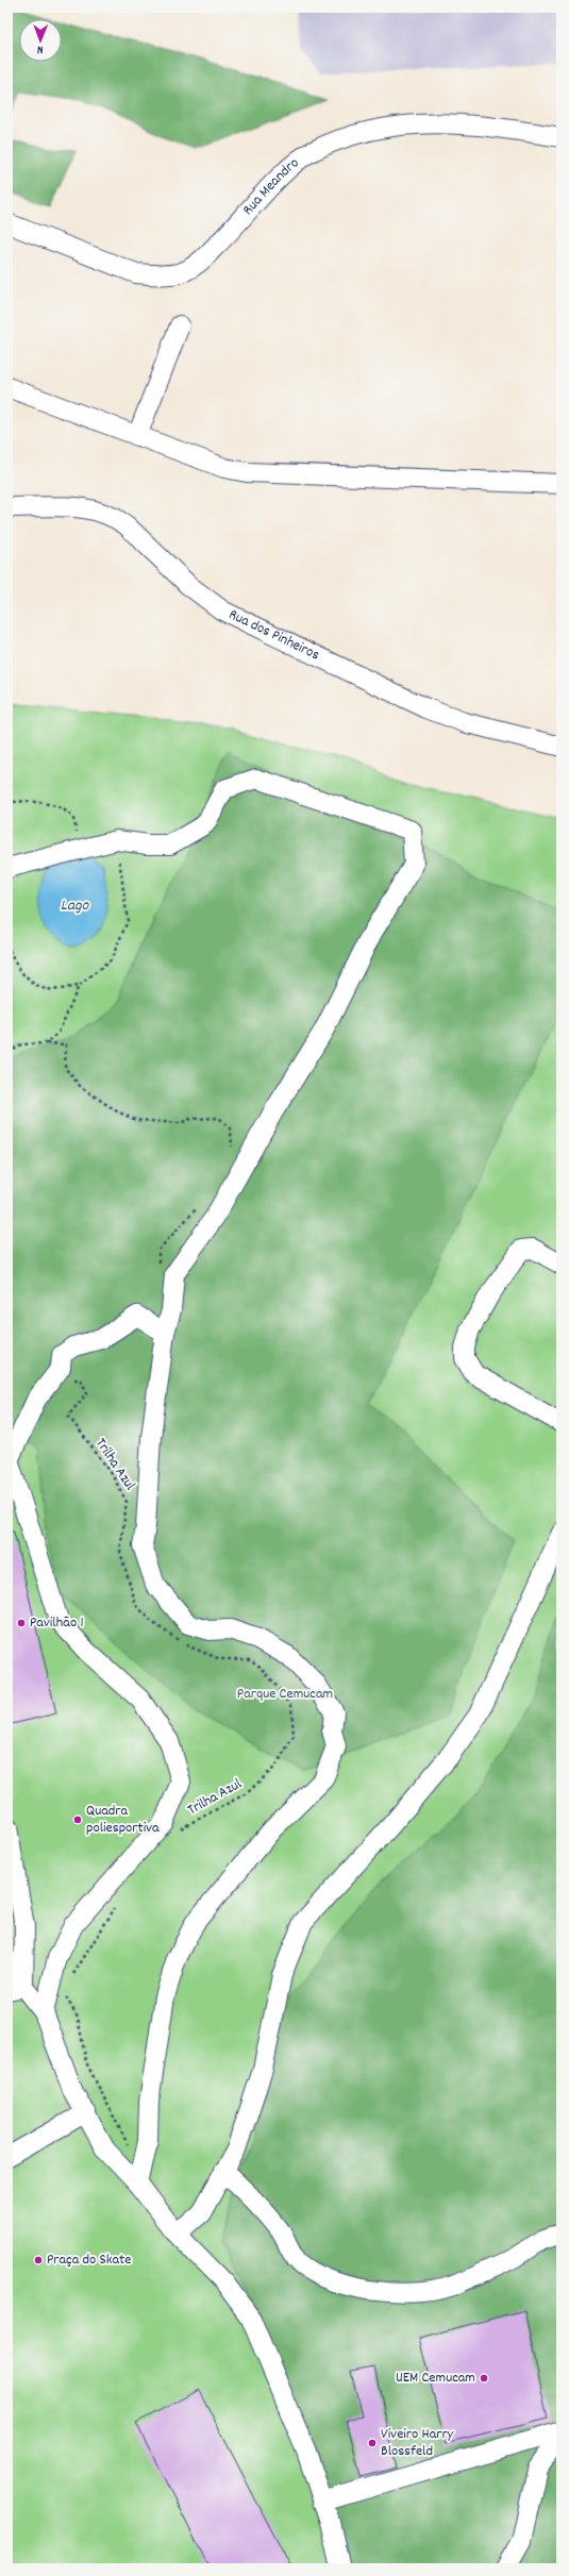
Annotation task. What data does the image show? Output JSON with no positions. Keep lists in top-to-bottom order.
{
  "streets": {
    "street": ["Rua Meandro", "Rua dos Pinheiros"],
    "path": ["Trilha Azul"]
  },
  "water": ["Lago"],
  "parks": ["Parque Cemucam"],
  "places": [
    "Pavilhão 1",
    "Quadra poliesportiva",
    "Praça do Skate",
    "UEM Cemucam",
    "Viveiro Harry Blossfeld"
  ],
  "north": "bottom"
}
